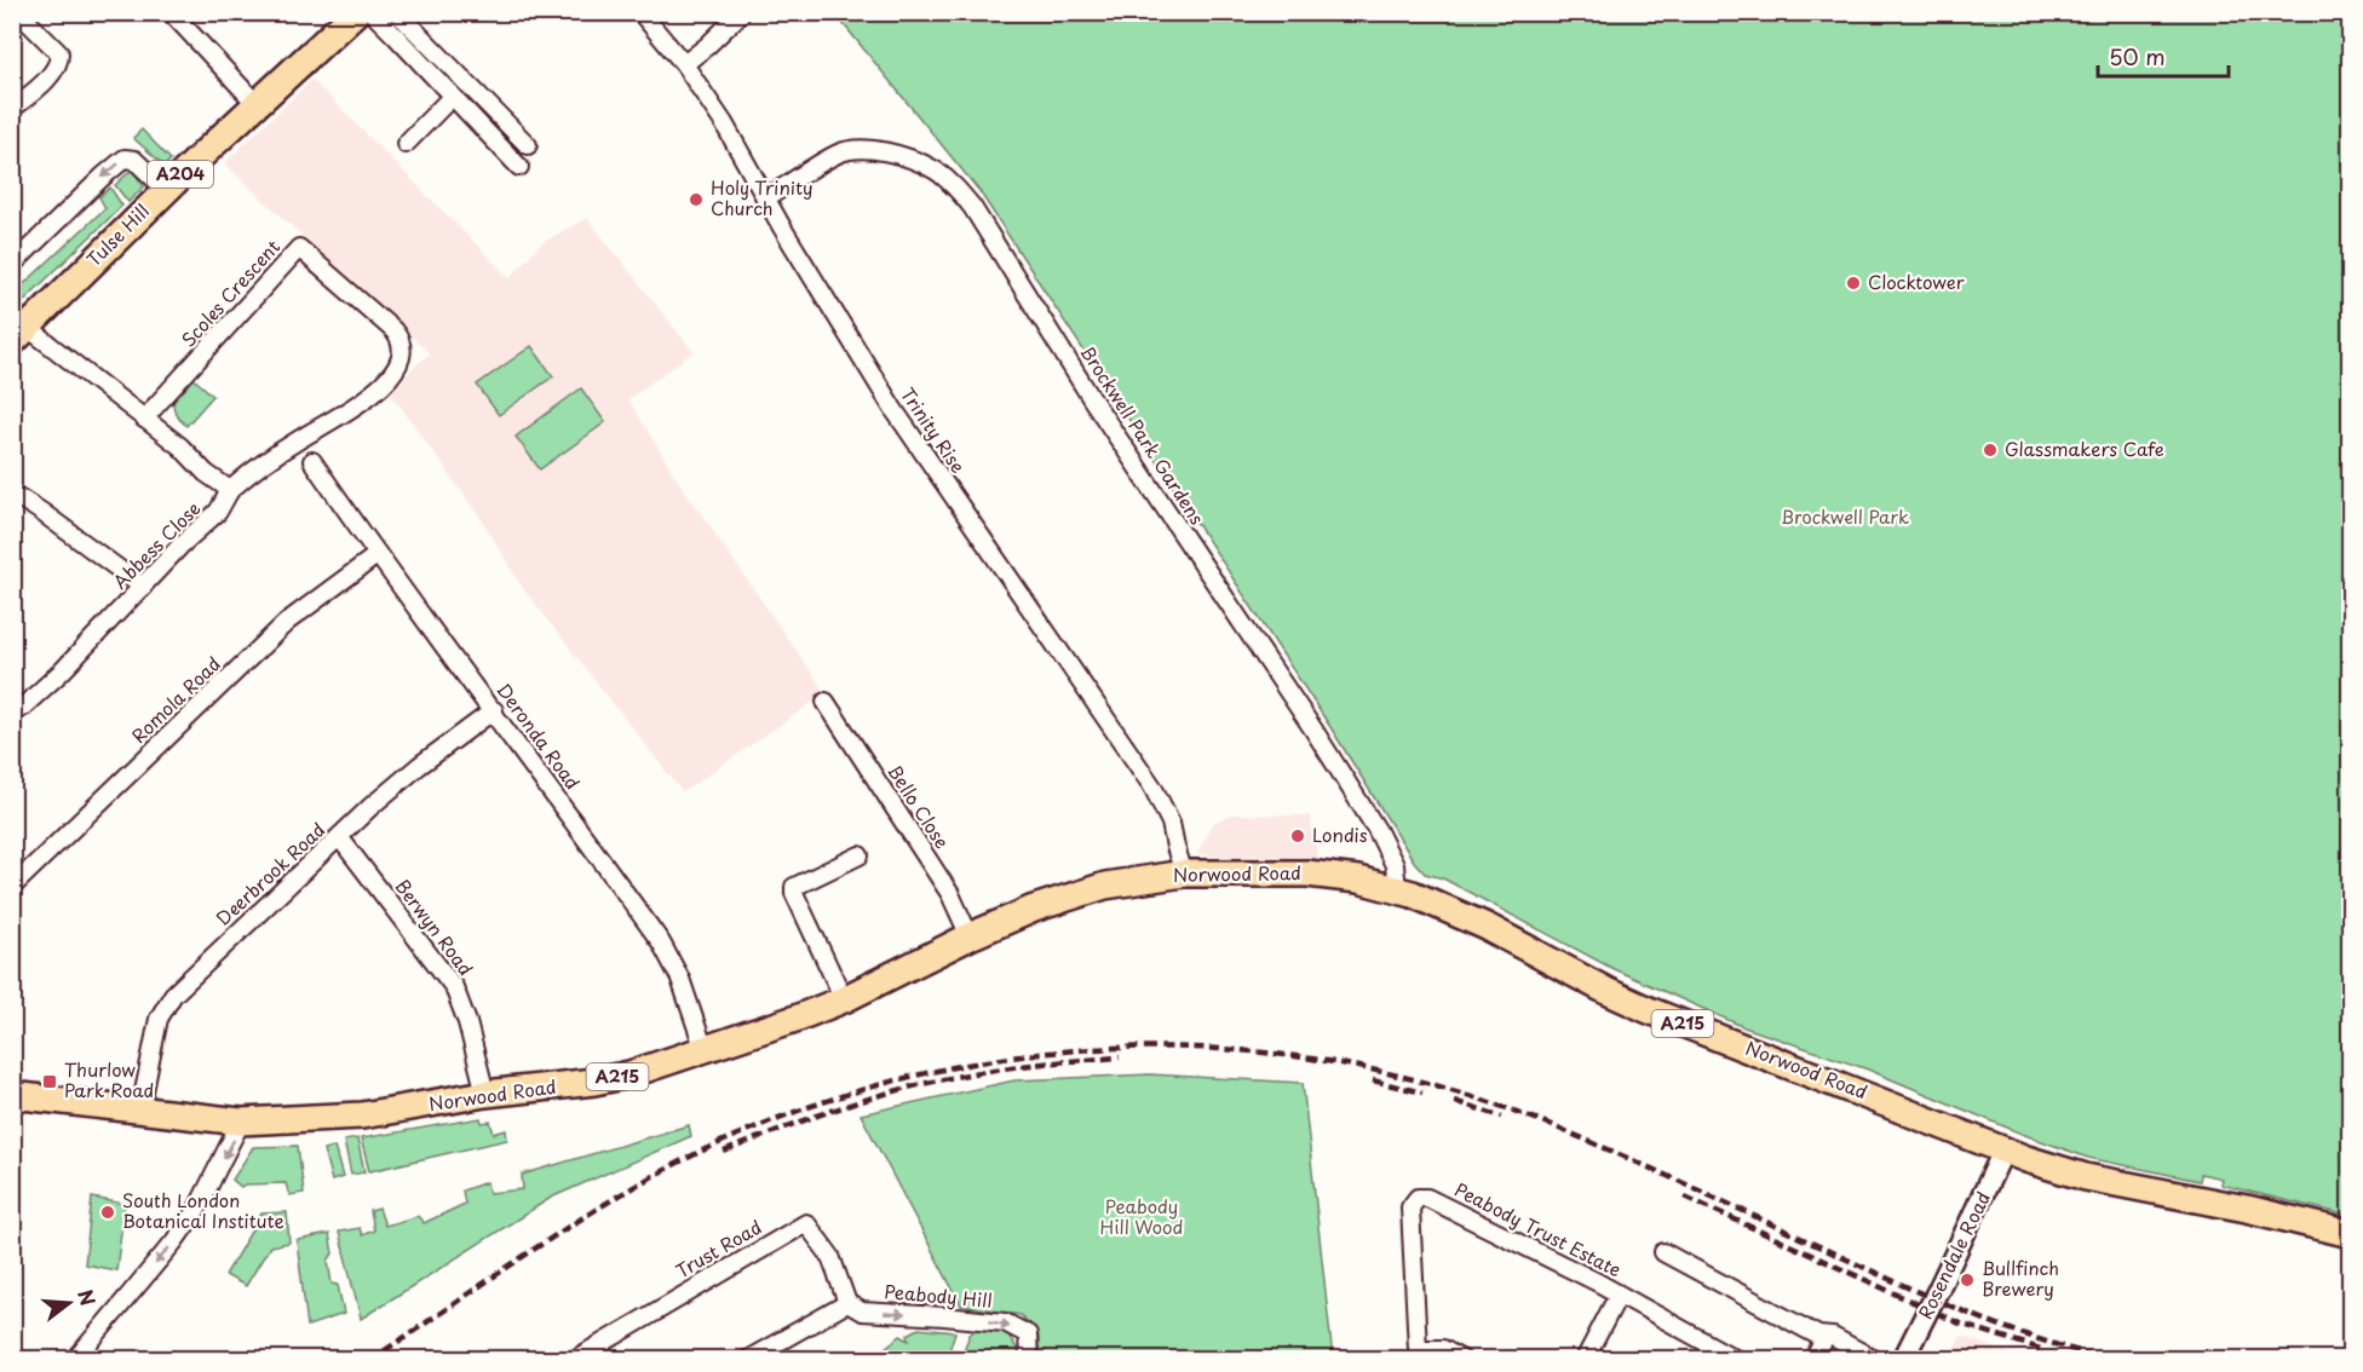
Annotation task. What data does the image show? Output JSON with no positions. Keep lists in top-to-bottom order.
{
  "streets": {
    "main road": [
      "A204",
      "Tulse Hill",
      "Norwood Road",
      "A215"
    ],
    "street": [
      "Scoles Crescent",
      "Trinity Rise",
      "Brockwell Park Gardens",
      "Abbess Close",
      "Romola Road",
      "Deronda Road",
      "Bello Close",
      "Deerbrook Road",
      "Berwyn Road",
      "Peabody Trust Estate",
      "Trust Road",
      "Rosendale Road",
      "Peabody Hill"
    ]
  },
  "crossings": [
    ["Scoles Crescent", "Abbess Close"],
    ["Trinity Rise", "Brockwell Park Gardens"],
    ["Trinity Rise", "Norwood Road"],
    ["Brockwell Park Gardens", "Norwood Road"],
    ["Romola Road", "Deronda Road"],
    ["Deronda Road", "Deerbrook Road"],
    ["Deronda Road", "Norwood Road"],
    ["Bello Close", "Norwood Road"],
    ["Deerbrook Road", "Norwood Road"],
    ["Deerbrook Road", "Berwyn Road"],
    ["Norwood Road", "Berwyn Road"],
    ["Norwood Road", "Rosendale Road"],
    ["Trust Road", "Peabody Hill"]
  ],
  "one_way": ["Peabody Hill"],
  "parks": ["Brockwell Park", "Peabody Hill Wood"],
  "places": {
    "other": [
      "Holy Trinity Church",
      "Clocktower",
      "Glassmakers Cafe",
      "Londis",
      "South London Botanical Institute",
      "Bullfinch Brewery"
    ],
    "transit": ["Thurlow Park Road"]
  },
  "scale_bar": "50 m",
  "north": "right"
}
